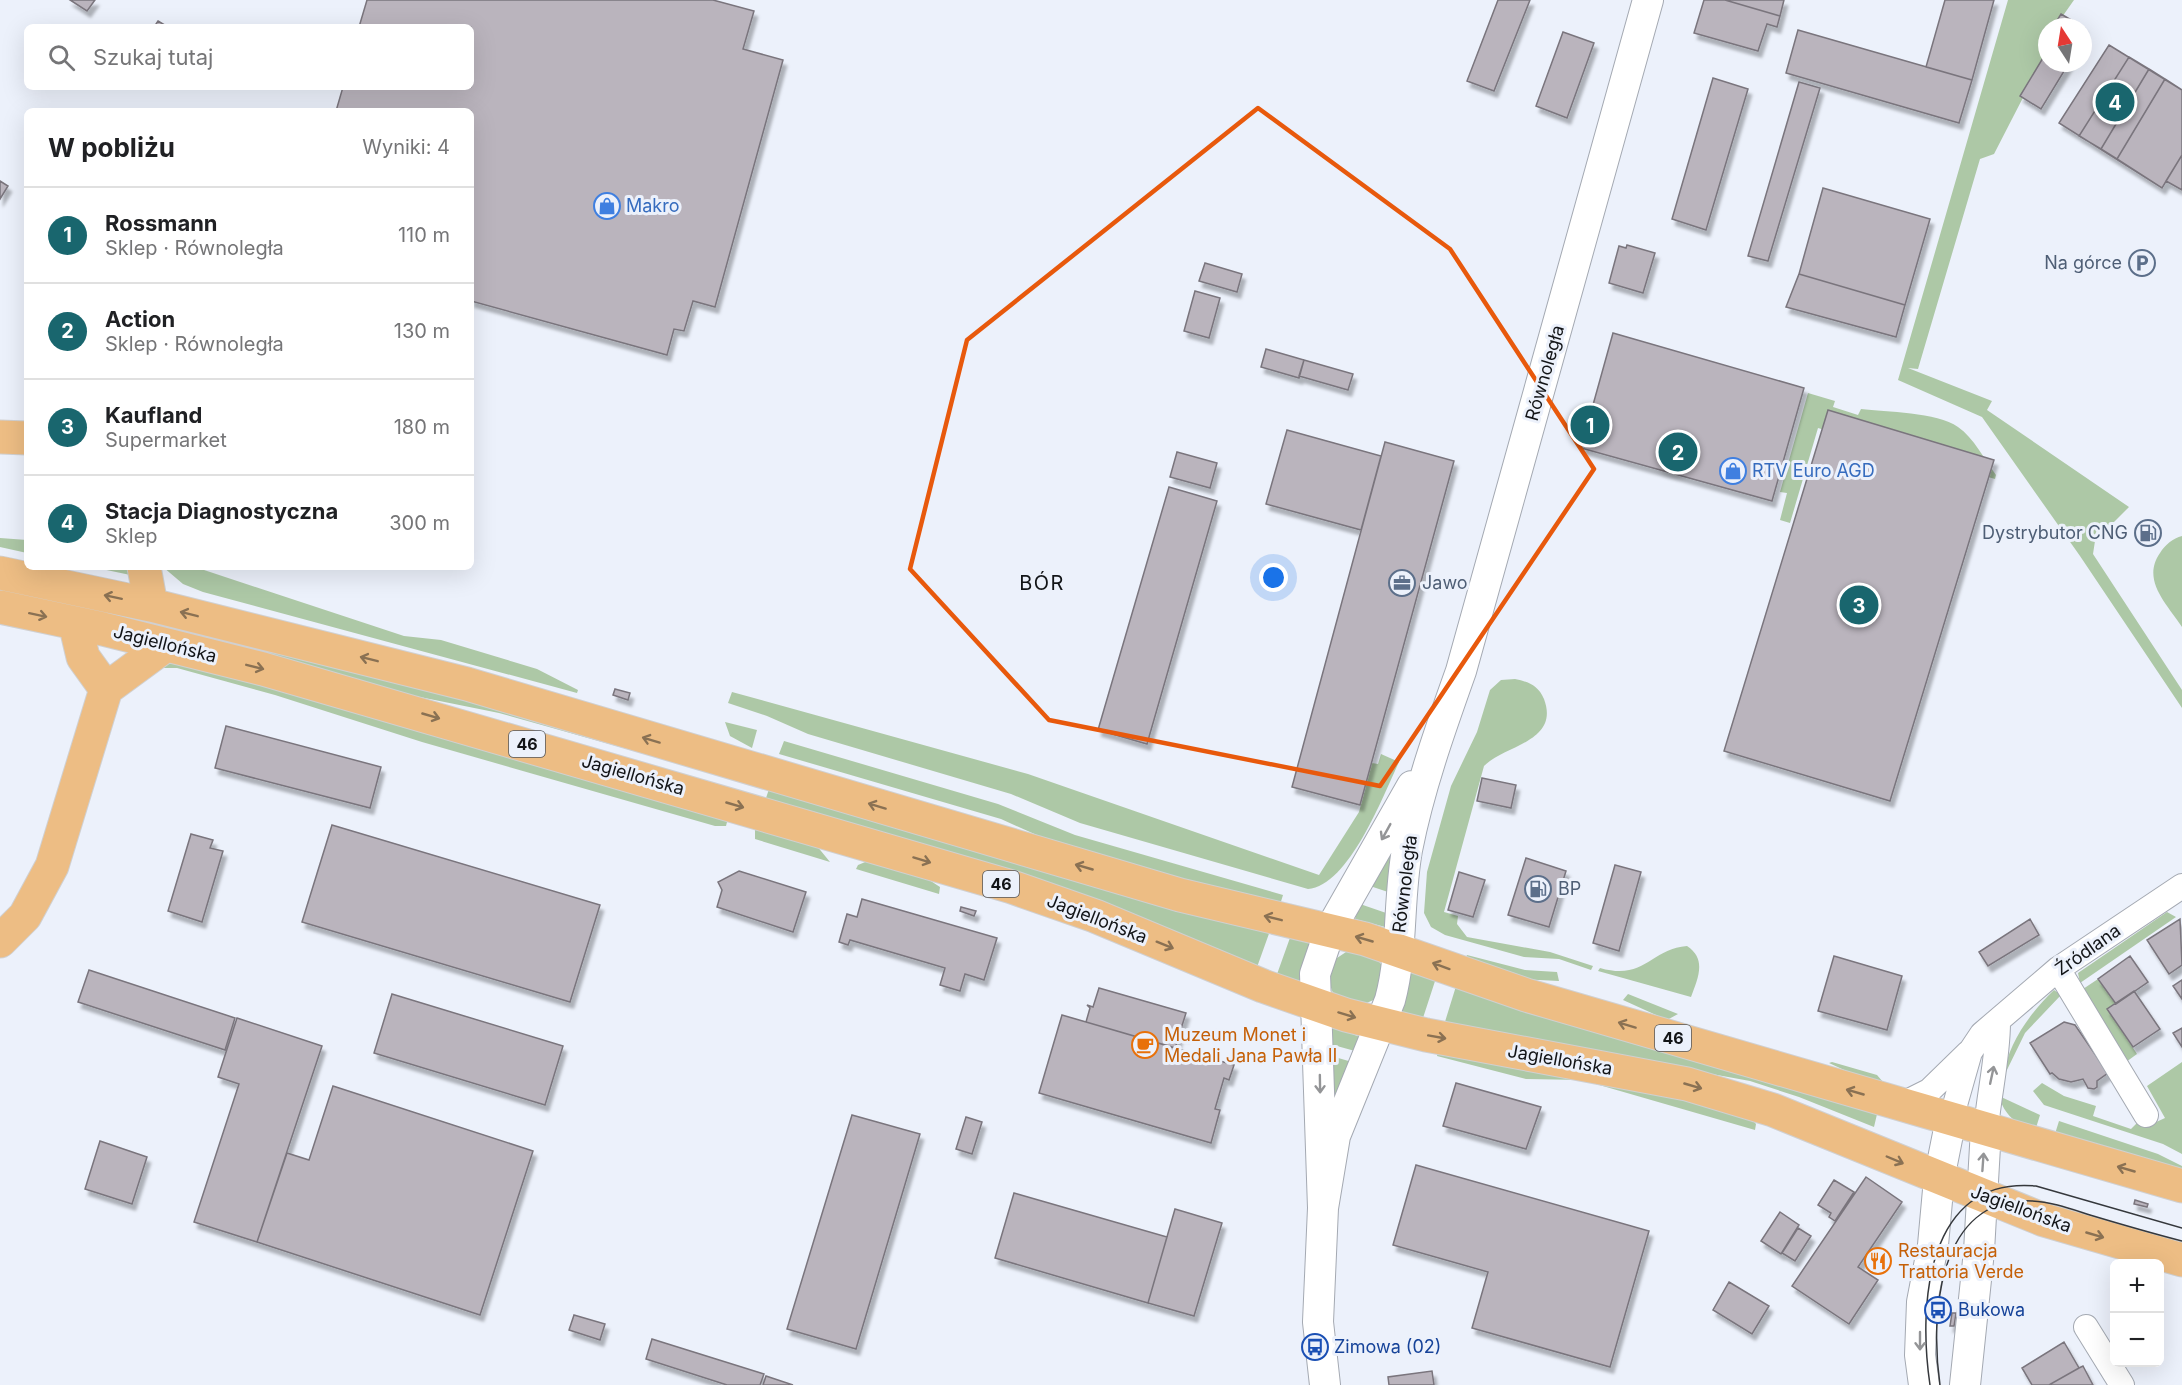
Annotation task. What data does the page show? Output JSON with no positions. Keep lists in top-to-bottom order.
{
  "streets": {
    "main road": ["Jagiellońska", "46"],
    "street": ["Równoległa", "Źródlana"]
  },
  "crossings": [
    ["Równoległa", "Jagiellońska"],
    ["Jagiellońska", "Źródlana"]
  ],
  "districts": ["BÓR"],
  "places": {
    "shop": ["Makro", "RTV Euro AGD"],
    "parking": ["Na górce"],
    "fuel station": ["Dystrybutor CNG", "BP"],
    "office": ["Jawo"],
    "cafe": ["Muzeum Monet i Medali Jana Pawła II"],
    "restaurant": ["Restauracja Trattoria Verde"],
    "bus stop": ["Bukowa", "Zimowa (02)"]
  },
  "north": "top",
  "page": {
    "search": "Szukaj tutaj",
    "pins": [
      "4",
      "1",
      "2",
      "3"
    ],
    "heading": ["W pobliżu", "Wyniki: 4"],
    "list": [
      {
        "mark": "1",
        "name": "Rossmann",
        "note": "Sklep · Równoległa",
        "value": "110 m"
      },
      {
        "mark": "2",
        "name": "Action",
        "note": "Sklep · Równoległa",
        "value": "130 m"
      },
      {
        "mark": "3",
        "name": "Kaufland",
        "note": "Supermarket",
        "value": "180 m"
      },
      {
        "mark": "4",
        "name": "Stacja Diagnostyczna",
        "note": "Sklep",
        "value": "300 m"
      }
    ],
    "map_buttons": ["+", "−"]
  }
}
